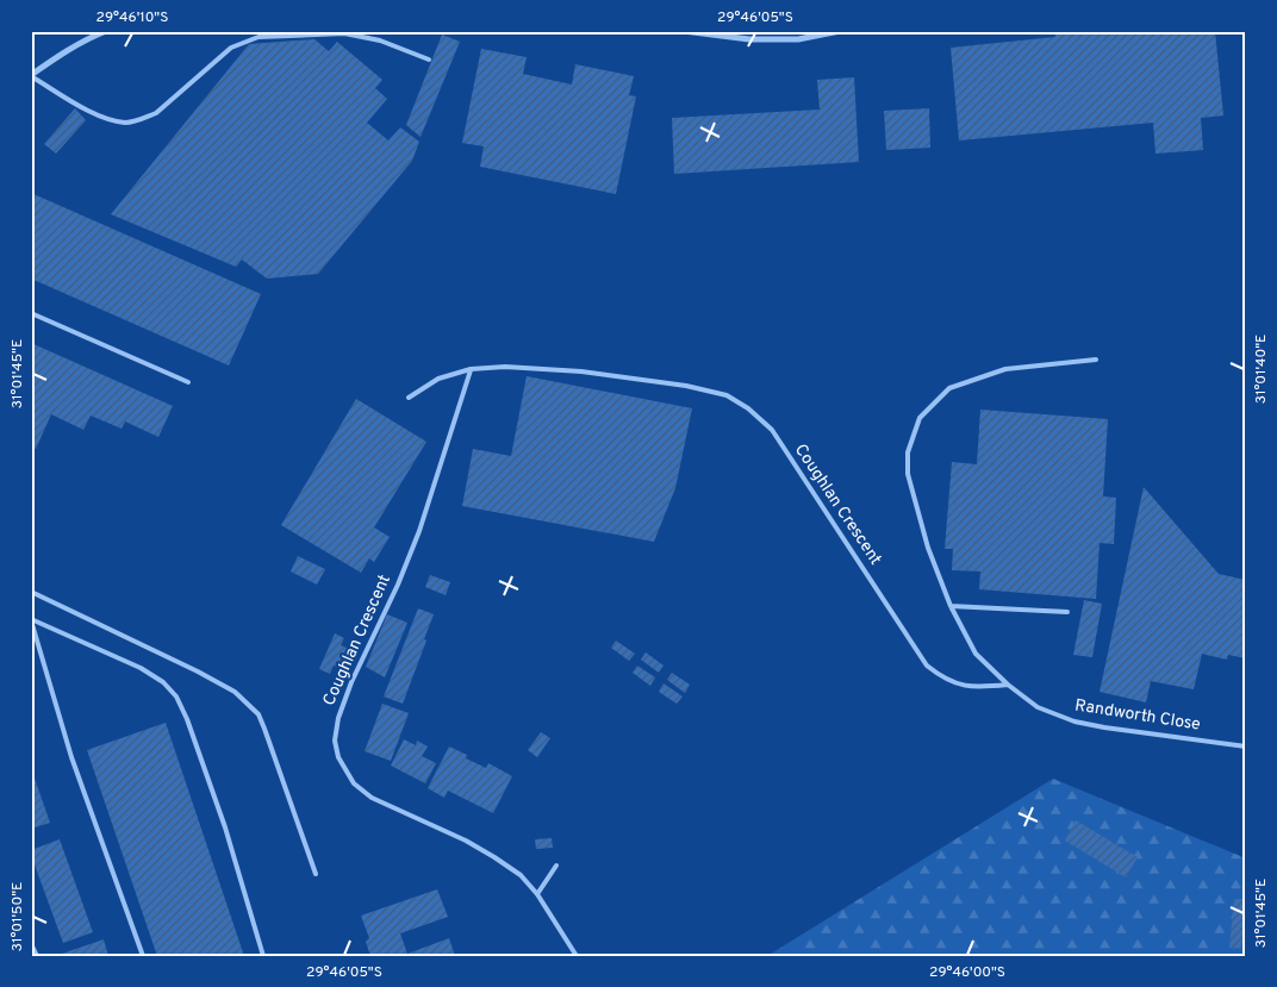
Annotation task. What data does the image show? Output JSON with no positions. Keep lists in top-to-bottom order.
{
  "streets": {
    "lane": ["Coughlan Crescent", "Randworth Close"]
  },
  "crossings": [
    ["Coughlan Crescent", "Randworth Close"]
  ],
  "coordinates": [
    "29°46'10\"S",
    "29°46'05\"S",
    "31°01'40\"E",
    "31°01'45\"E",
    "31°01'50\"E",
    "29°46'00\"S"
  ]
}
